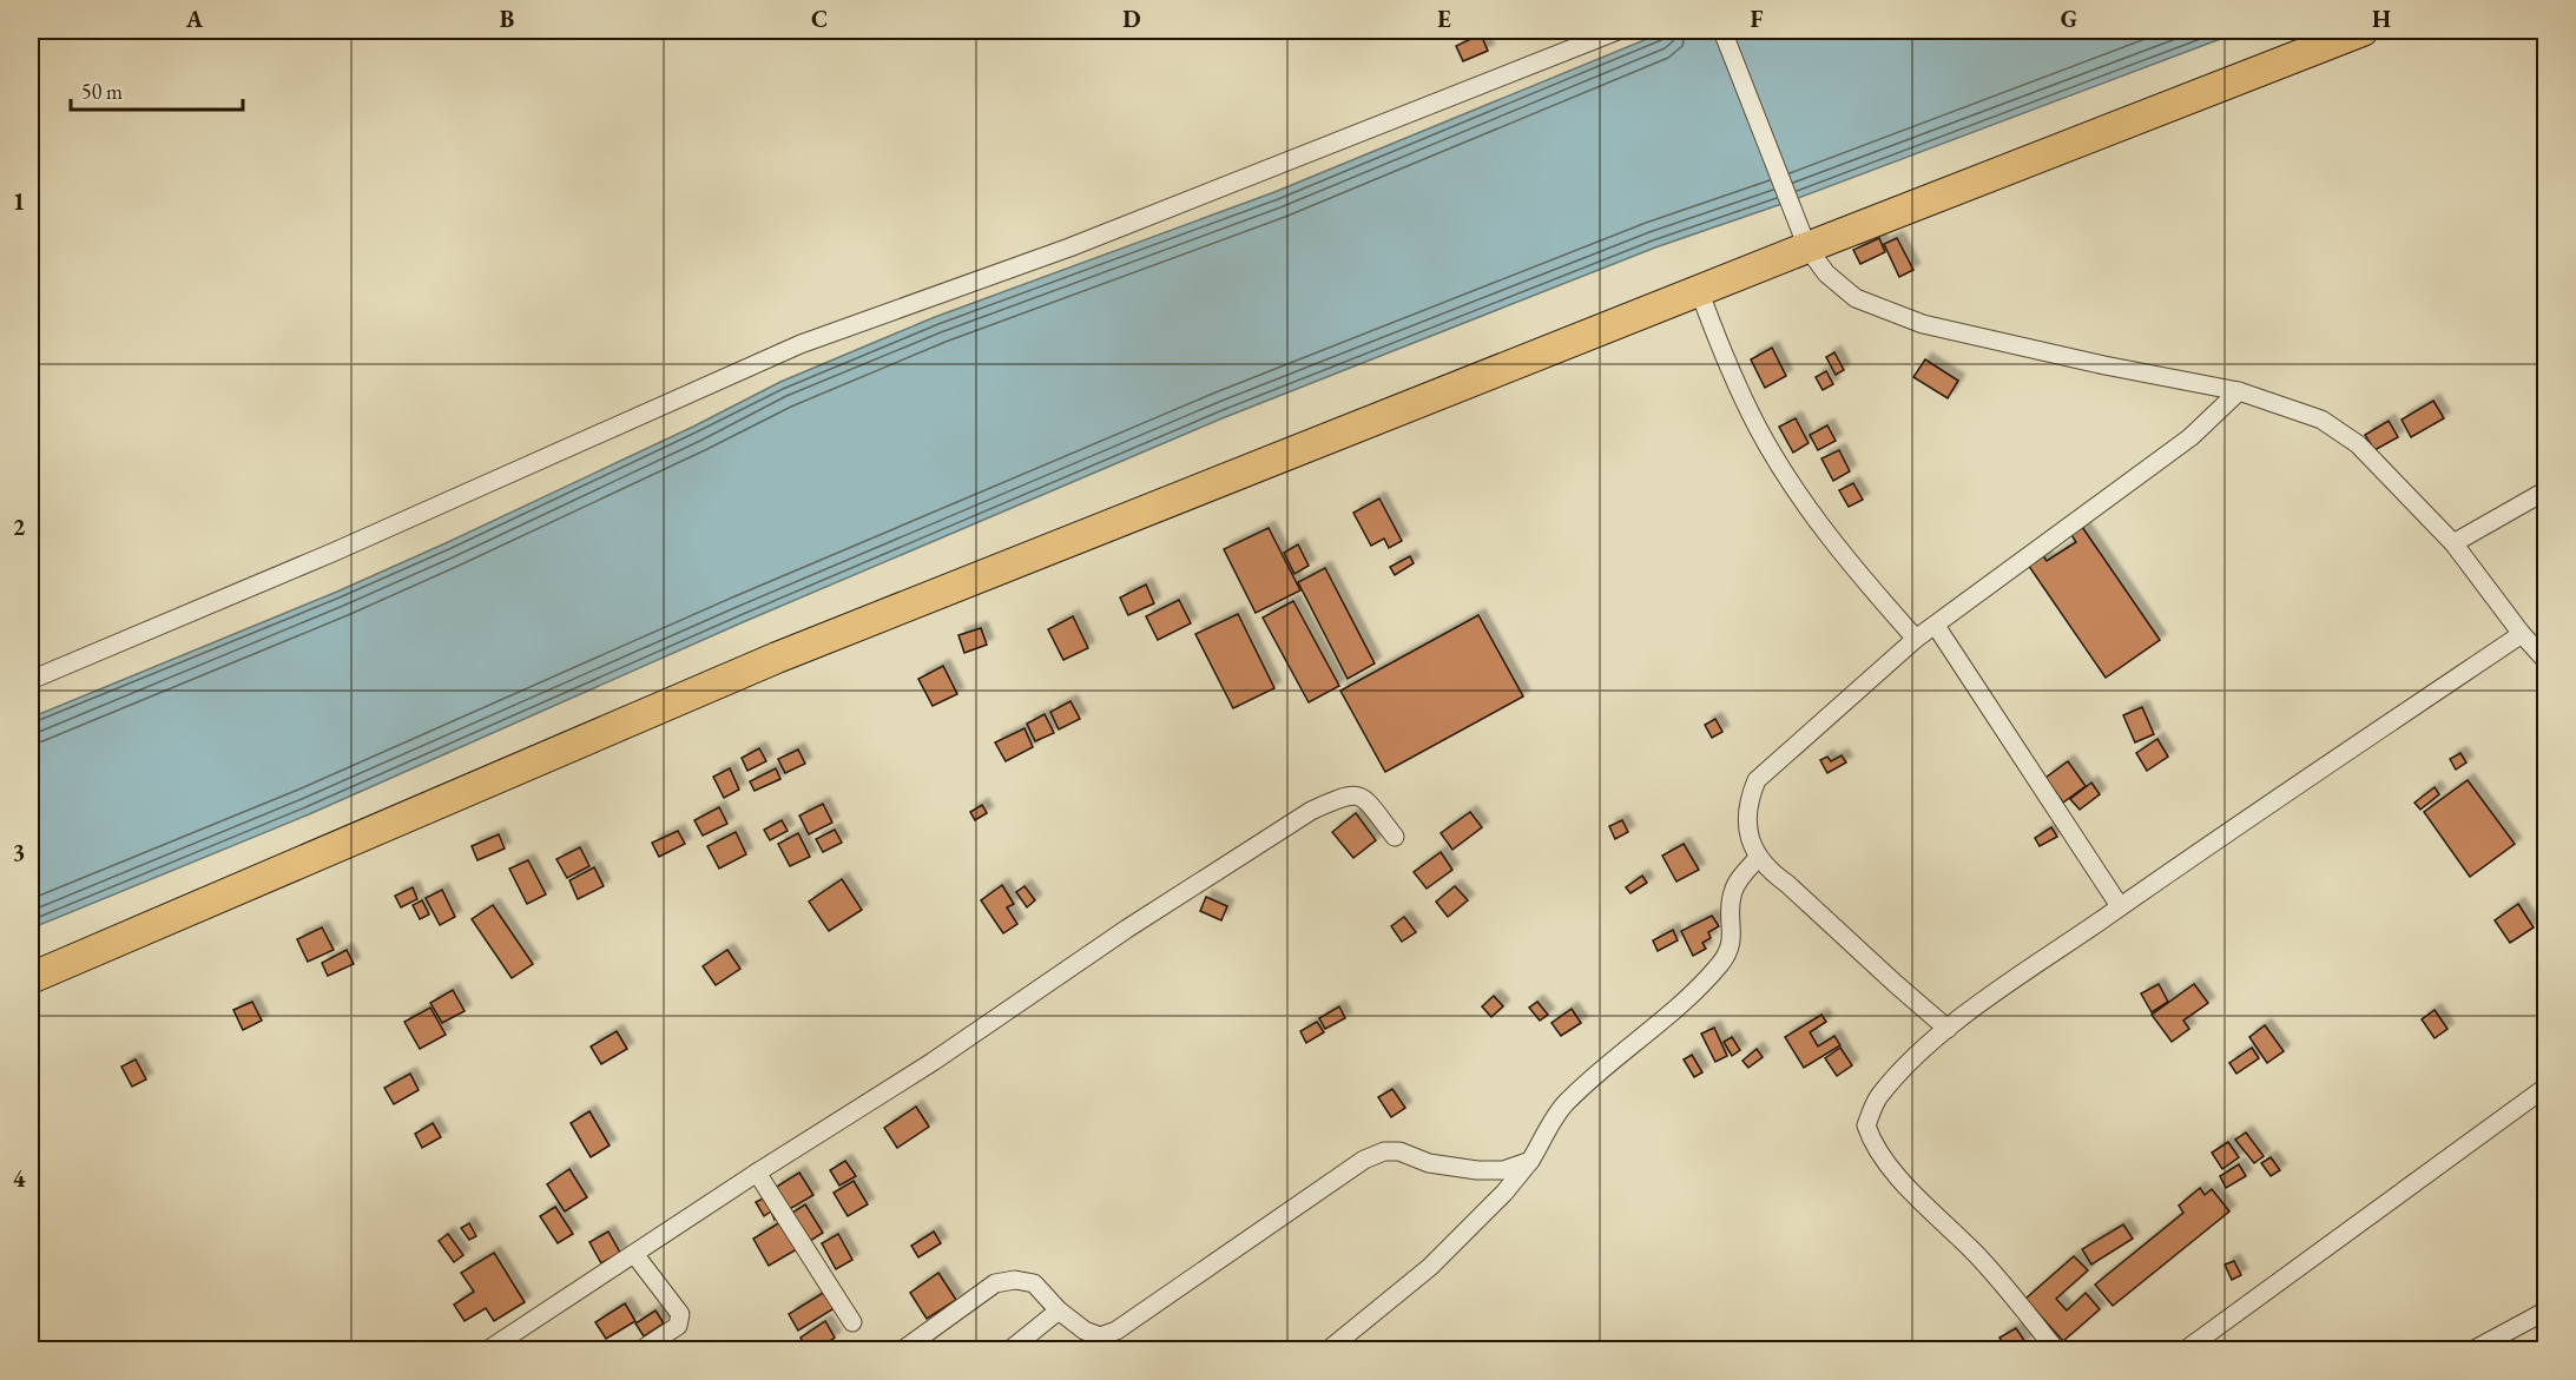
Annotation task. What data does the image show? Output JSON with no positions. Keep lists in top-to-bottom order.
{
  "scale_bar": "50 m",
  "grid": {
    "columns": [
      "A",
      "B",
      "C",
      "D",
      "E",
      "F",
      "G",
      "H"
    ],
    "rows": [
      "1",
      "2",
      "3",
      "4"
    ]
  }
}
